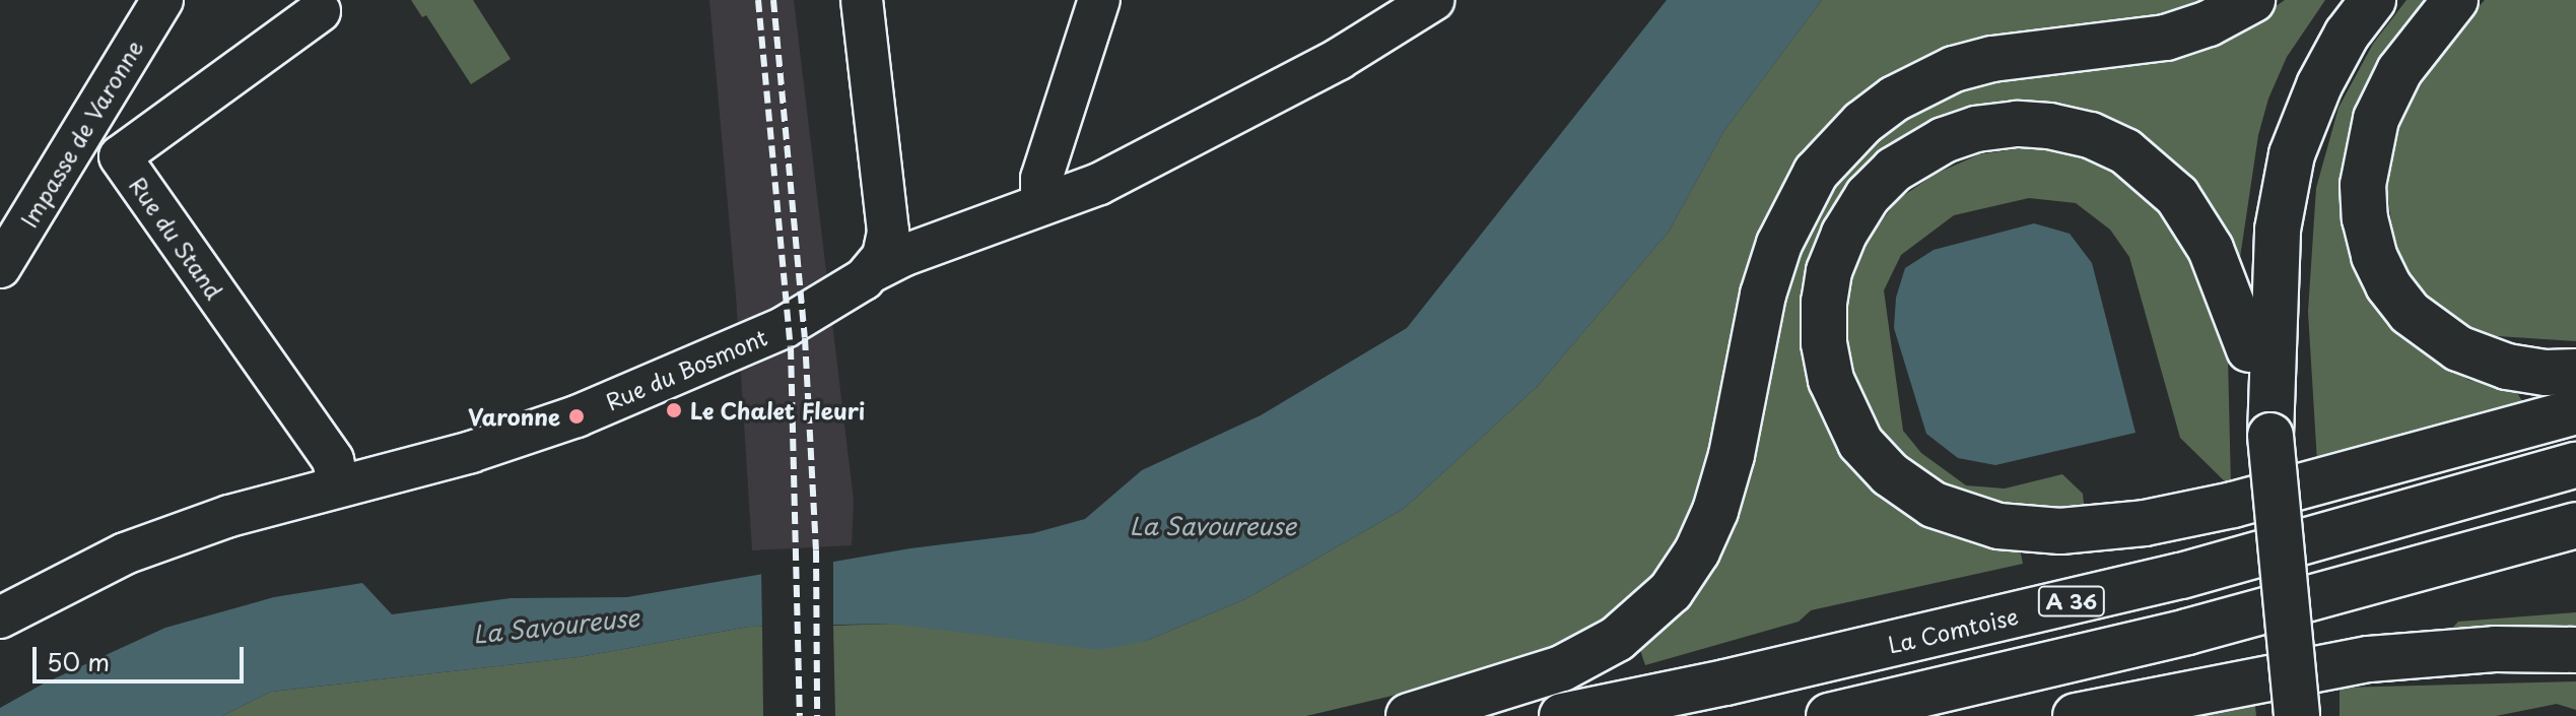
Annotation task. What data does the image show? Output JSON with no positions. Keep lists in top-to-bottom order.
{
  "streets": {
    "main road": ["A 36", "La Comtoise"],
    "street": ["Impasse de Varonne", "Rue du Stand", "Rue du Bosmont"]
  },
  "crossings": [
    ["Rue du Stand", "Rue du Bosmont"]
  ],
  "water": ["La Savoureuse"],
  "places": ["Le Chalet Fleuri", "Varonne"],
  "scale_bar": "50 m"
}
